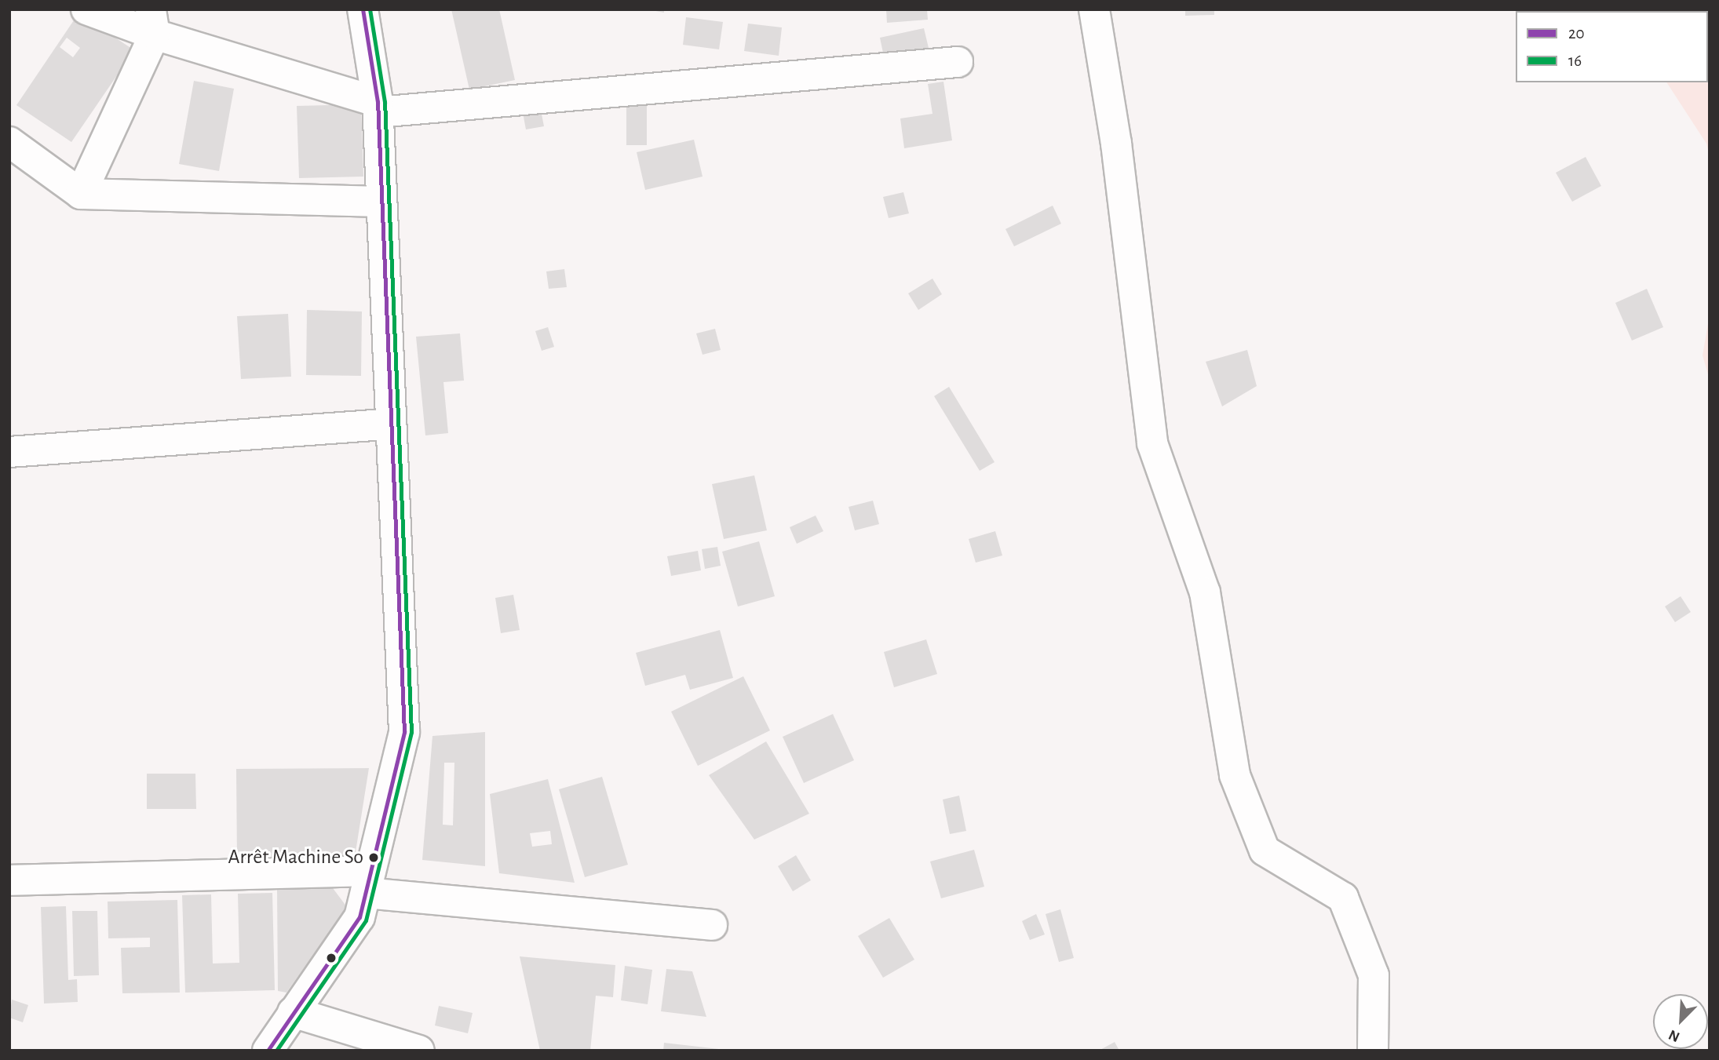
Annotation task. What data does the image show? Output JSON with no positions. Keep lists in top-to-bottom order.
{
  "places": ["Arrêt Machine So"],
  "lines": ["transit line 20", "transit line 16"],
  "legend": ["20", "16"],
  "north": "bottom left"
}
